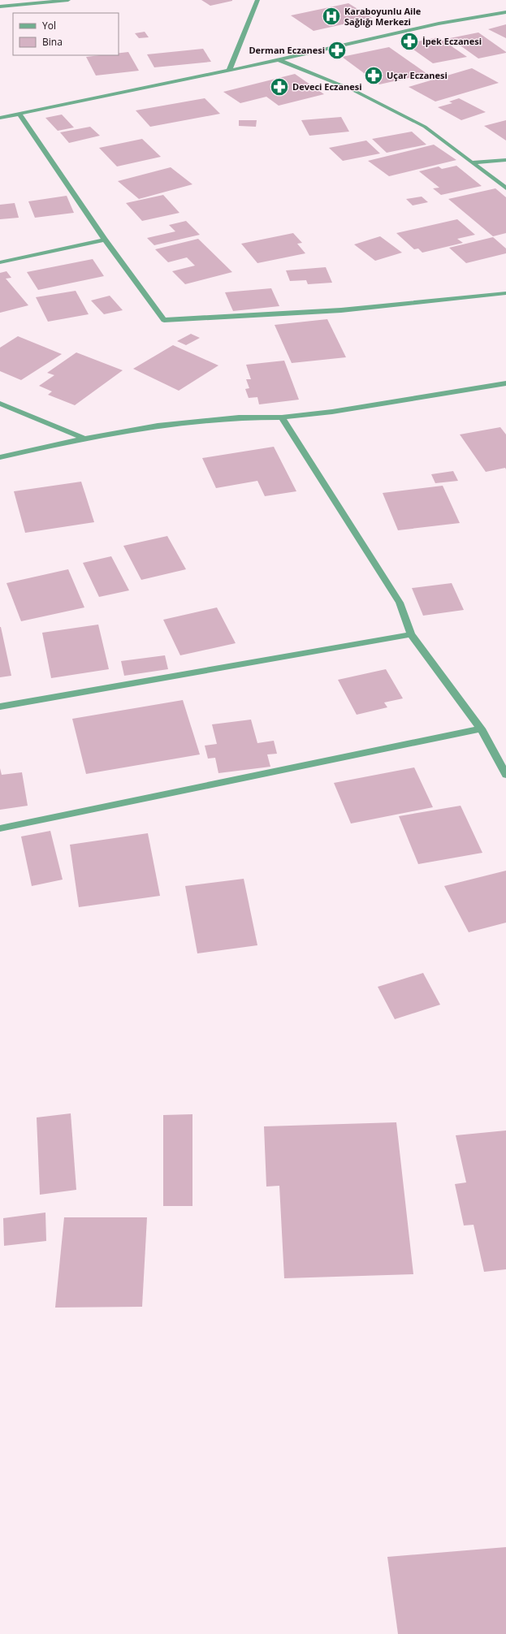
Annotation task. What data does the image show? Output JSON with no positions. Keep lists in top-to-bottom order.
{
  "places": {
    "hospital": ["Karaboyunlu Aile Sağlığı Merkezi"],
    "pharmacy": [
      "İpek Eczanesi",
      "Derman Eczanesi",
      "Uçar Eczanesi",
      "Deveci Eczanesi"
    ]
  },
  "legend": ["Yol", "Bina"]
}
